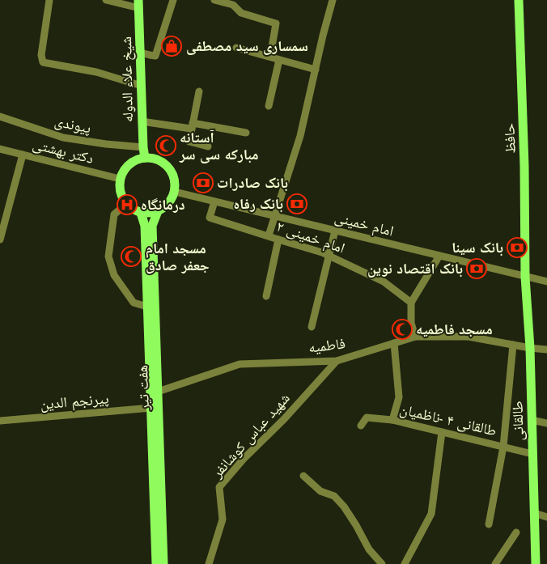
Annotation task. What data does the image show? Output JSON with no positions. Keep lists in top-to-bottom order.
{
  "streets": {
    "main road": [
      "شیخ علاء الدوله",
      "حافظ",
      "هفت تیر",
      "طالقانی"
    ],
    "street": [
      "پیوندی",
      "دکتر بهشتی",
      "امام خمینی",
      "امام خمینی ۲",
      "فاطمیه",
      "پیرنجم الدین",
      "طالقانی ۴ -ناظمیان",
      "شهید عباس کوشانفر"
    ]
  },
  "crossings": [
    ["شیخ علاء الدوله", "پیوندی"],
    ["شیخ علاء الدوله", "دکتر بهشتی"],
    ["شیخ علاء الدوله", "امام خمینی"],
    ["شیخ علاء الدوله", "هفت تیر"],
    ["حافظ", "امام خمینی"],
    ["حافظ", "طالقانی"],
    ["دکتر بهشتی", "امام خمینی"],
    ["دکتر بهشتی", "هفت تیر"],
    ["امام خمینی", "امام خمینی ۲"],
    ["امام خمینی", "هفت تیر"],
    ["امام خمینی", "طالقانی"],
    ["فاطمیه", "هفت تیر"],
    ["فاطمیه", "طالقانی"],
    ["فاطمیه", "شهید عباس کوشانفر"],
    ["هفت تیر", "پیرنجم الدین"],
    ["طالقانی ۴ -ناظمیان", "طالقانی"]
  ],
  "places": {
    "shop": ["سمساری سید مصطفی"],
    "mosque": ["آستانه مبارکه سی سر", "مسجد امام جعفر صادق", "مسجد فاطمیه"],
    "bank": [
      "بانک صادرات",
      "بانک رفاه",
      "بانک سینا",
      "بانک اقتصاد نوین"
    ],
    "hospital": ["درمانگاه"]
  }
}
